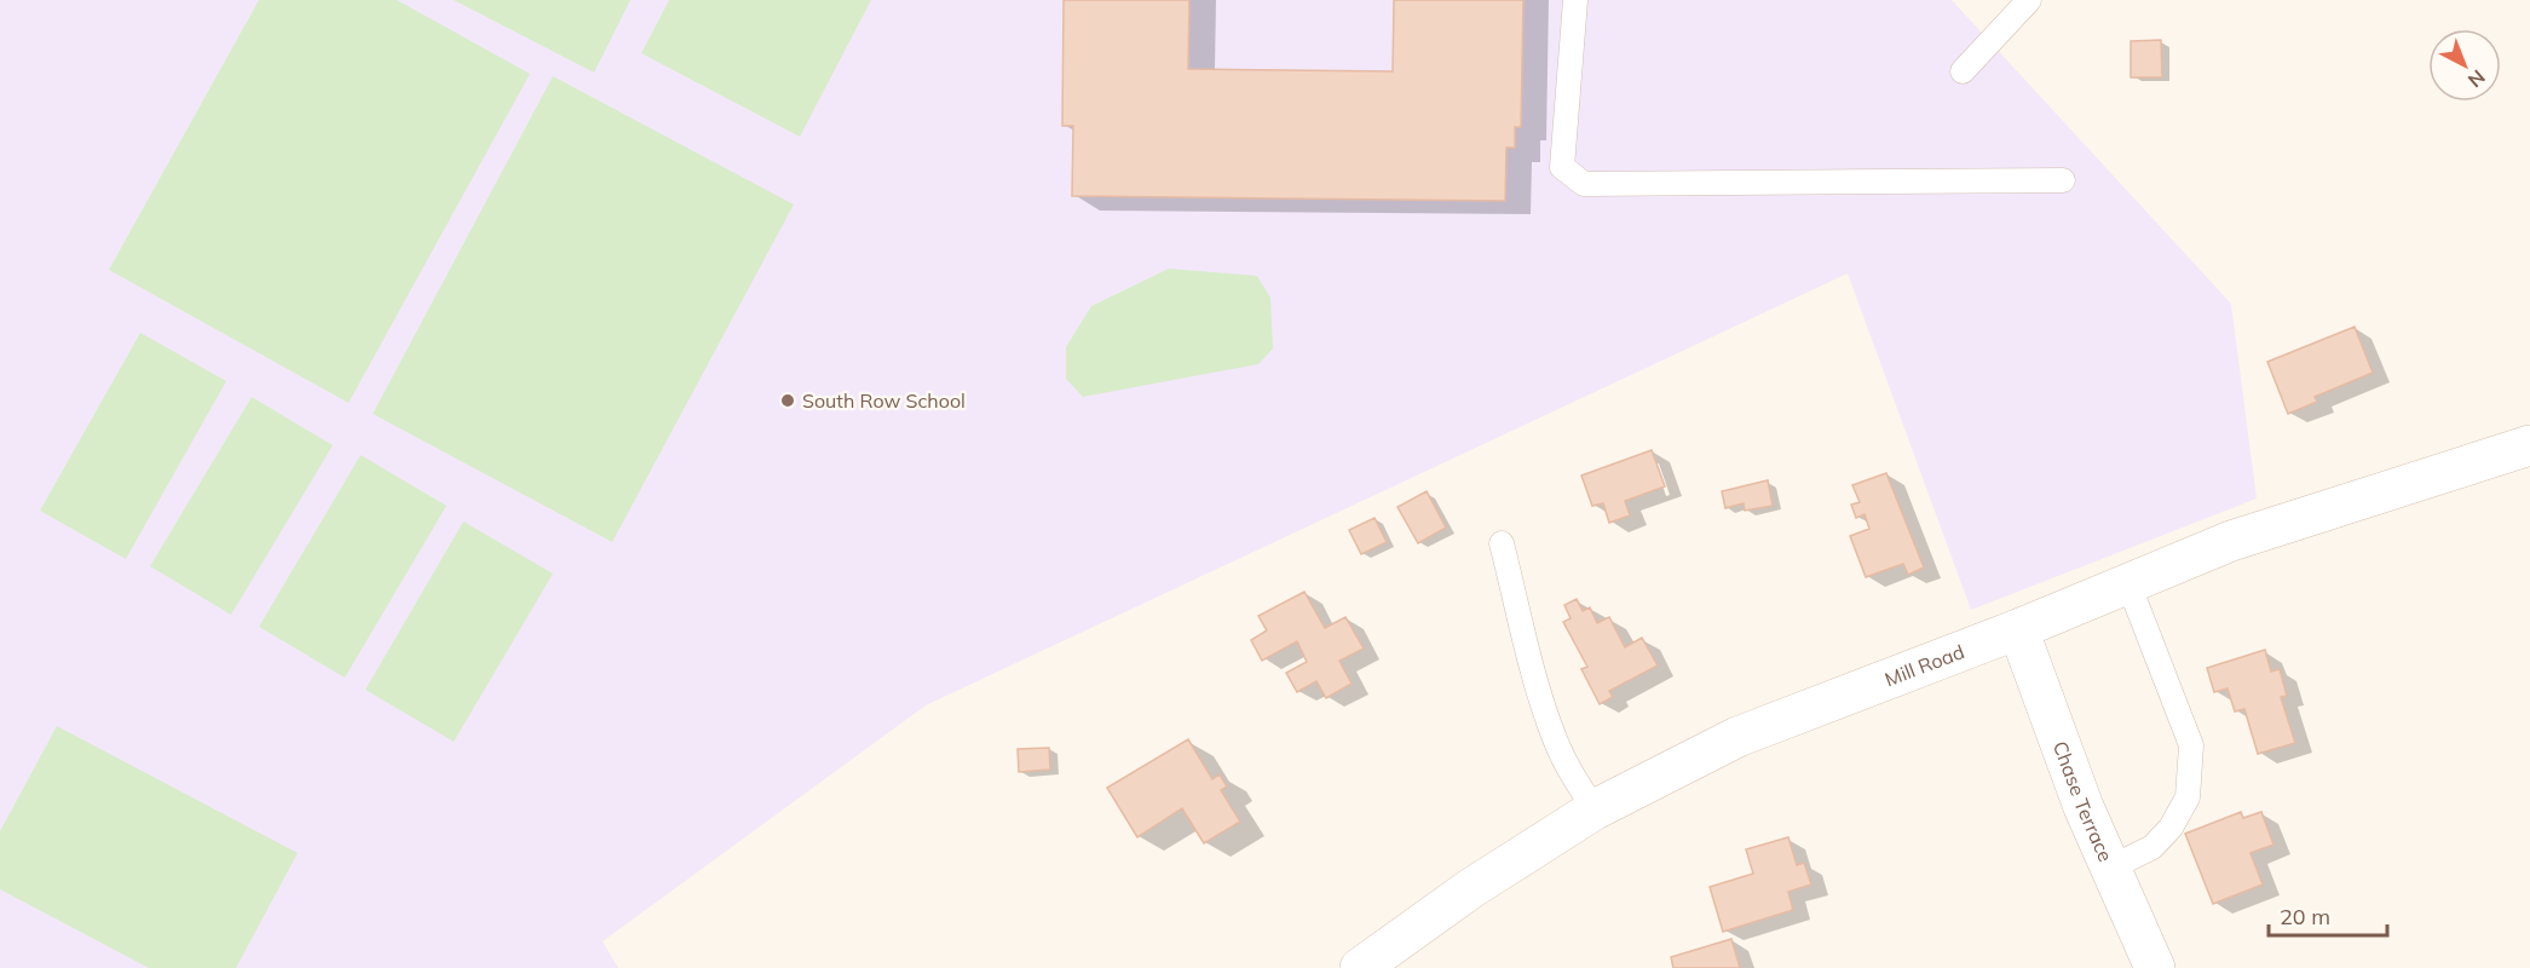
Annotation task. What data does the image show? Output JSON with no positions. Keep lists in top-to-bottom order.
{
  "streets": {
    "main road": ["Mill Road", "Chase Terrace"]
  },
  "crossings": [
    ["Mill Road", "Chase Terrace"]
  ],
  "places": ["South Row School"],
  "scale_bar": "20 m",
  "north": "bottom right"
}
